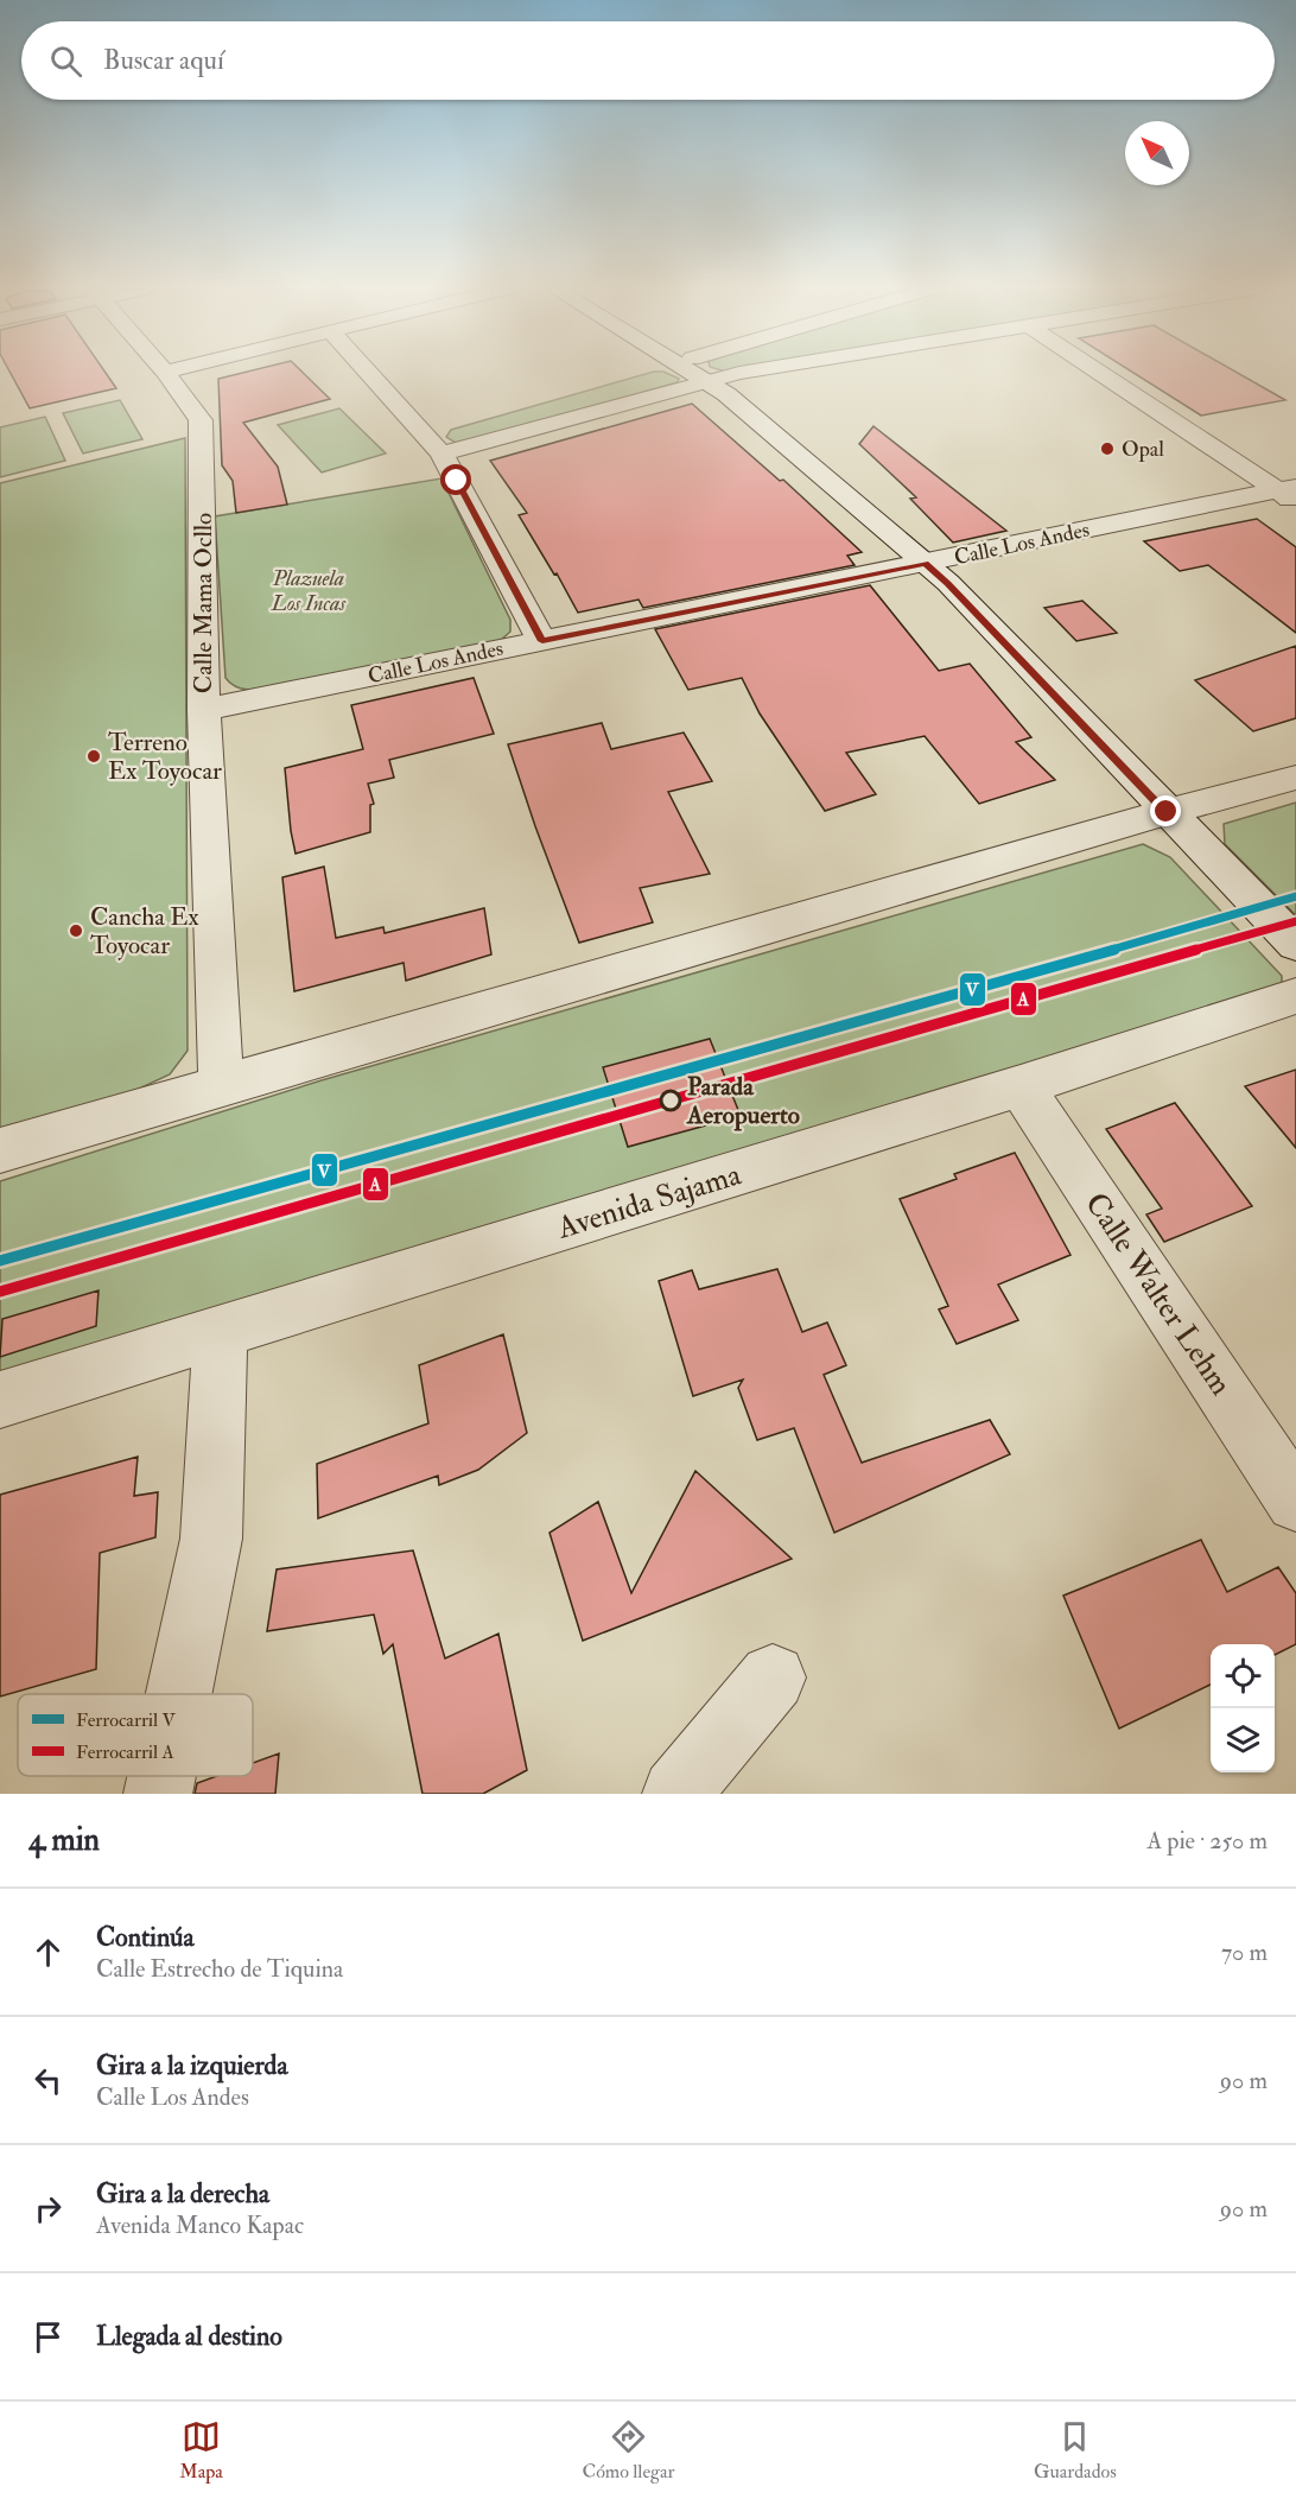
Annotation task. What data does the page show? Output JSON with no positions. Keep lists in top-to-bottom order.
{
  "streets": {
    "street": [
      "Calle Los Andes",
      "Calle Mama Ocllo",
      "Avenida Sajama",
      "Calle Walter Lehm"
    ]
  },
  "crossings": [
    ["Calle Los Andes", "Calle Mama Ocllo"],
    ["Avenida Sajama", "Calle Walter Lehm"]
  ],
  "parks": ["Plazuela Los Incas"],
  "places": [
    "Opal",
    "Terreno Ex Toyocar",
    "Cancha Ex Toyocar",
    "Parada Aeropuerto"
  ],
  "lines": ["rail line V", "rail line A"],
  "legend": ["Ferrocarril V", "Ferrocarril A"],
  "north": "top left",
  "page": {
    "search": "Buscar aquí",
    "heading": ["4 min", "A pie · 250 m"],
    "list": [
      ["Continúa", "Calle Estrecho de Tiquina", "70 m"],
      ["Gira a la izquierda", "Calle Los Andes", "90 m"],
      ["Gira a la derecha", "Avenida Manco Kapac", "90 m"],
      "Llegada al destino"
    ],
    "nav": ["Mapa", "Cómo llegar", "Guardados"]
  }
}
